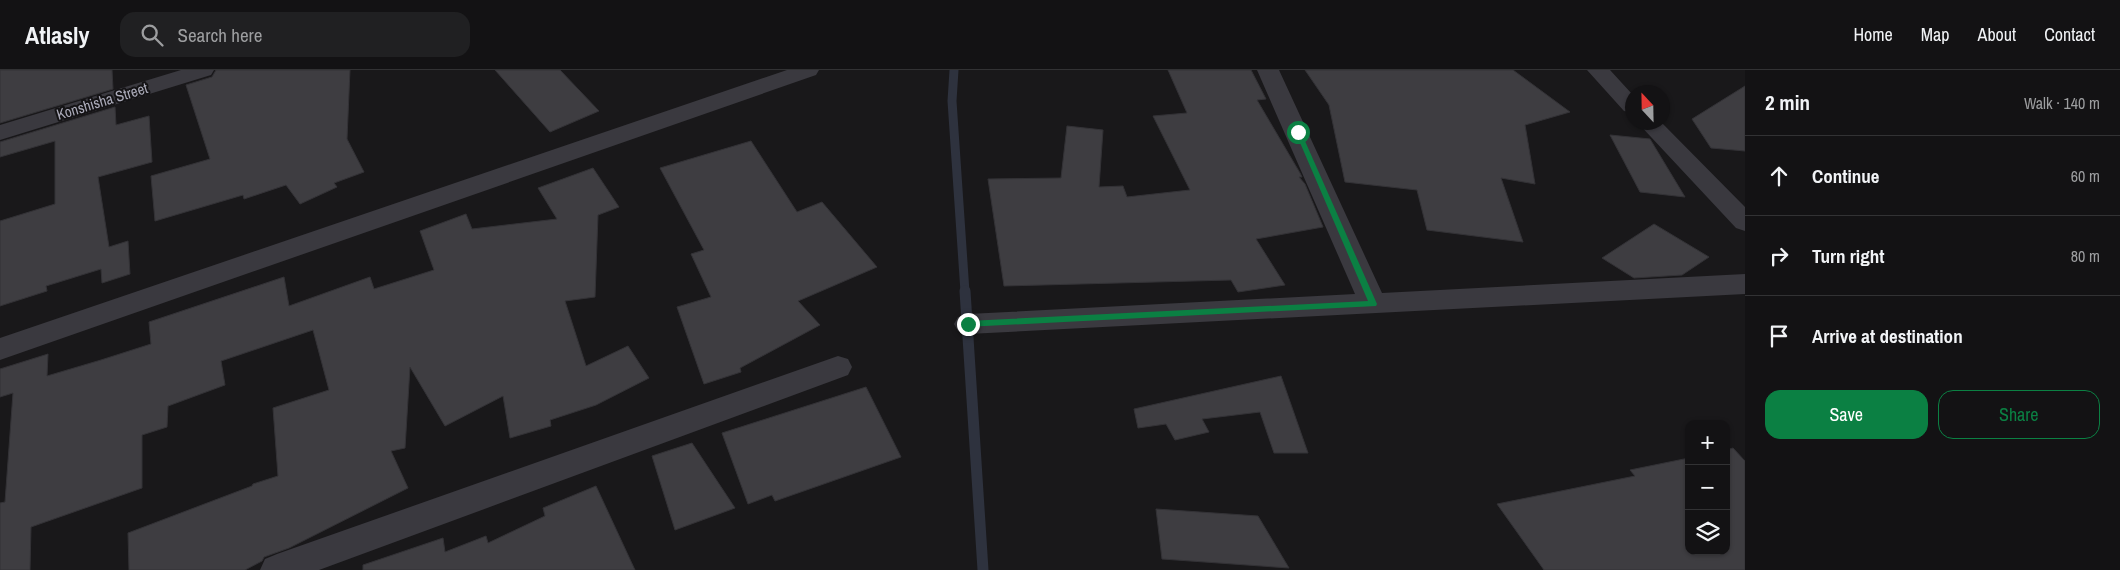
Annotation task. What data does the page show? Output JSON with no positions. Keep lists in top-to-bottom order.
{
  "streets": {
    "street": ["Konshisha Street"]
  },
  "north": "top",
  "page": {
    "header": "Atlasly",
    "search": "Search here",
    "nav": [
      "Home",
      "Map",
      "About",
      "Contact"
    ],
    "heading": ["2 min", "Walk · 140 m"],
    "list": [
      ["Continue", "60 m"],
      ["Turn right", "80 m"],
      "Arrive at destination"
    ],
    "buttons": ["Save", "Share"],
    "map_buttons": ["+", "−"]
  }
}
